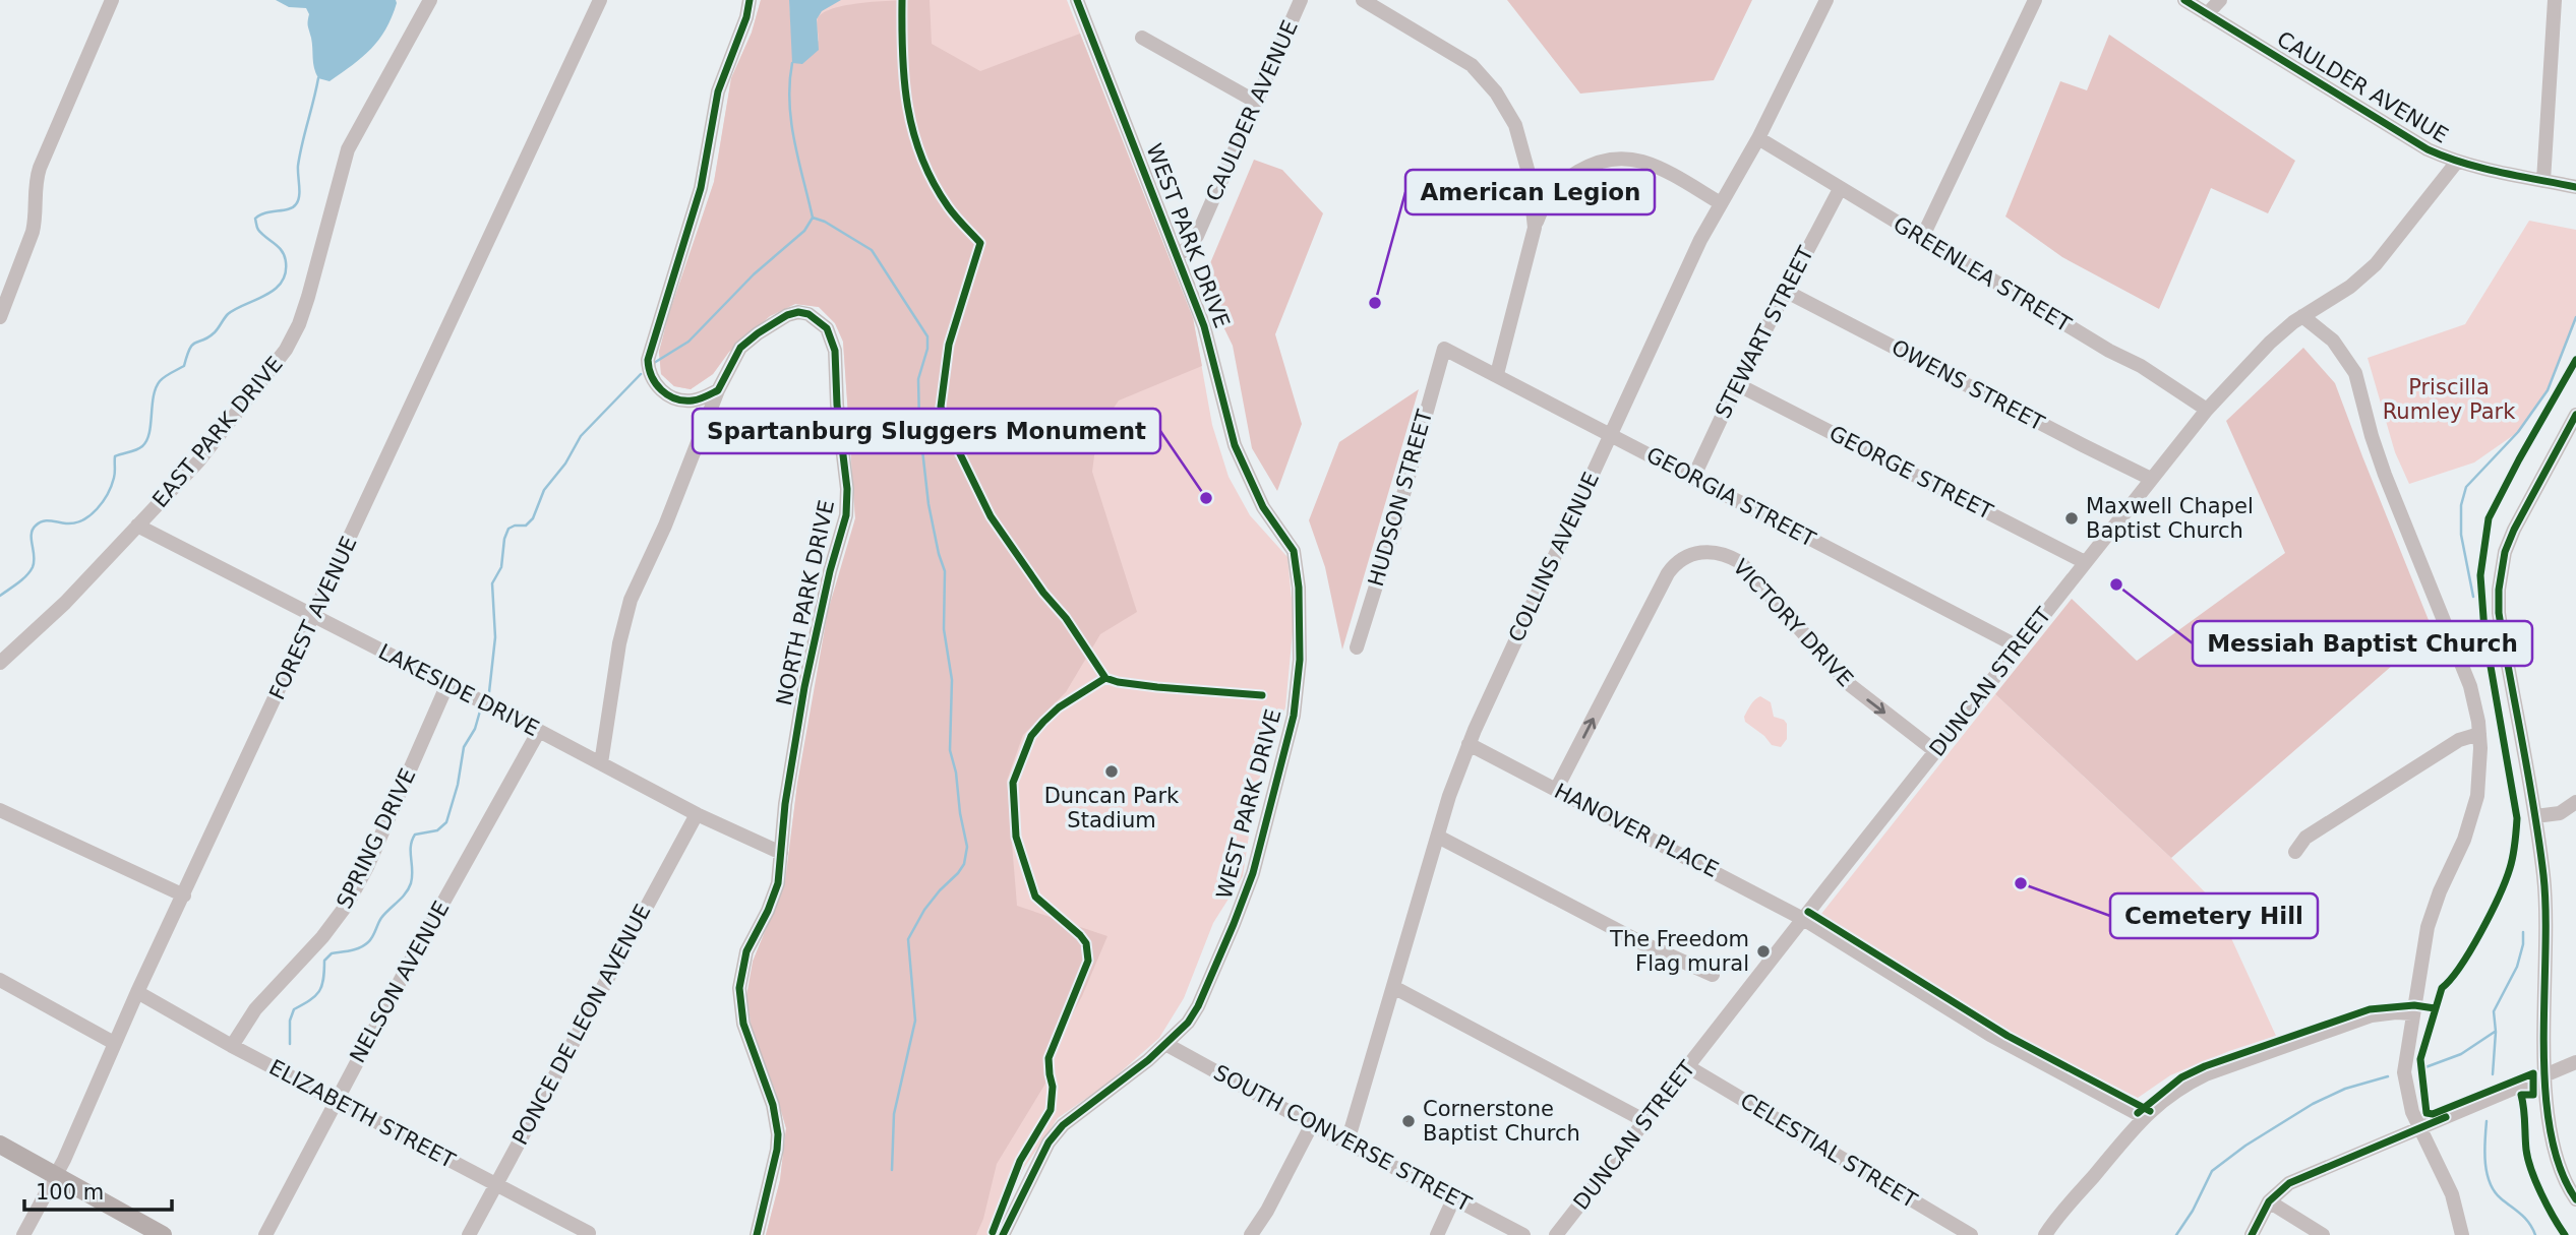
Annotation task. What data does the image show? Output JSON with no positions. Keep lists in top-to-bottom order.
{
  "streets": {
    "street": [
      "CAULDER AVENUE",
      "WEST PARK DRIVE",
      "GREENLEA STREET",
      "STEWART STREET",
      "OWENS STREET",
      "EAST PARK DRIVE",
      "GEORGE STREET",
      "GEORGIA STREET",
      "HUDSON STREET",
      "COLLINS AVENUE",
      "NORTH PARK DRIVE",
      "FOREST AVENUE",
      "VICTORY DRIVE",
      "DUNCAN STREET",
      "LAKESIDE DRIVE",
      "HANOVER PLACE",
      "SPRING DRIVE",
      "NELSON AVENUE",
      "PONCE DE LEON AVENUE",
      "ELIZABETH STREET",
      "SOUTH CONVERSE STREET",
      "CELESTIAL STREET"
    ]
  },
  "crossings": [
    ["CAULDER AVENUE", "WEST PARK DRIVE"],
    ["CAULDER AVENUE", "DUNCAN STREET"],
    ["WEST PARK DRIVE", "SOUTH CONVERSE STREET"],
    ["GREENLEA STREET", "STEWART STREET"],
    ["GREENLEA STREET", "COLLINS AVENUE"],
    ["GREENLEA STREET", "DUNCAN STREET"],
    ["STEWART STREET", "OWENS STREET"],
    ["STEWART STREET", "GEORGE STREET"],
    ["STEWART STREET", "GEORGIA STREET"],
    ["OWENS STREET", "DUNCAN STREET"],
    ["EAST PARK DRIVE", "LAKESIDE DRIVE"],
    ["GEORGE STREET", "DUNCAN STREET"],
    ["GEORGIA STREET", "HUDSON STREET"],
    ["GEORGIA STREET", "COLLINS AVENUE"],
    ["GEORGIA STREET", "DUNCAN STREET"],
    ["COLLINS AVENUE", "HANOVER PLACE"],
    ["COLLINS AVENUE", "SOUTH CONVERSE STREET"],
    ["NORTH PARK DRIVE", "LAKESIDE DRIVE"],
    ["FOREST AVENUE", "LAKESIDE DRIVE"],
    ["FOREST AVENUE", "ELIZABETH STREET"],
    ["VICTORY DRIVE", "DUNCAN STREET"],
    ["VICTORY DRIVE", "HANOVER PLACE"],
    ["DUNCAN STREET", "HANOVER PLACE"],
    ["DUNCAN STREET", "CELESTIAL STREET"],
    ["LAKESIDE DRIVE", "SPRING DRIVE"],
    ["LAKESIDE DRIVE", "NELSON AVENUE"],
    ["LAKESIDE DRIVE", "PONCE DE LEON AVENUE"],
    ["SPRING DRIVE", "ELIZABETH STREET"],
    ["NELSON AVENUE", "ELIZABETH STREET"],
    ["PONCE DE LEON AVENUE", "ELIZABETH STREET"]
  ],
  "parks": ["Priscilla Rumley Park"],
  "places": [
    "American Legion",
    "Spartanburg Sluggers Monument",
    "Maxwell Chapel Baptist Church",
    "Messiah Baptist Church",
    "Duncan Park Stadium",
    "Cemetery Hill",
    "The Freedom Flag mural",
    "Cornerstone Baptist Church"
  ],
  "scale_bar": "100 m"
}
